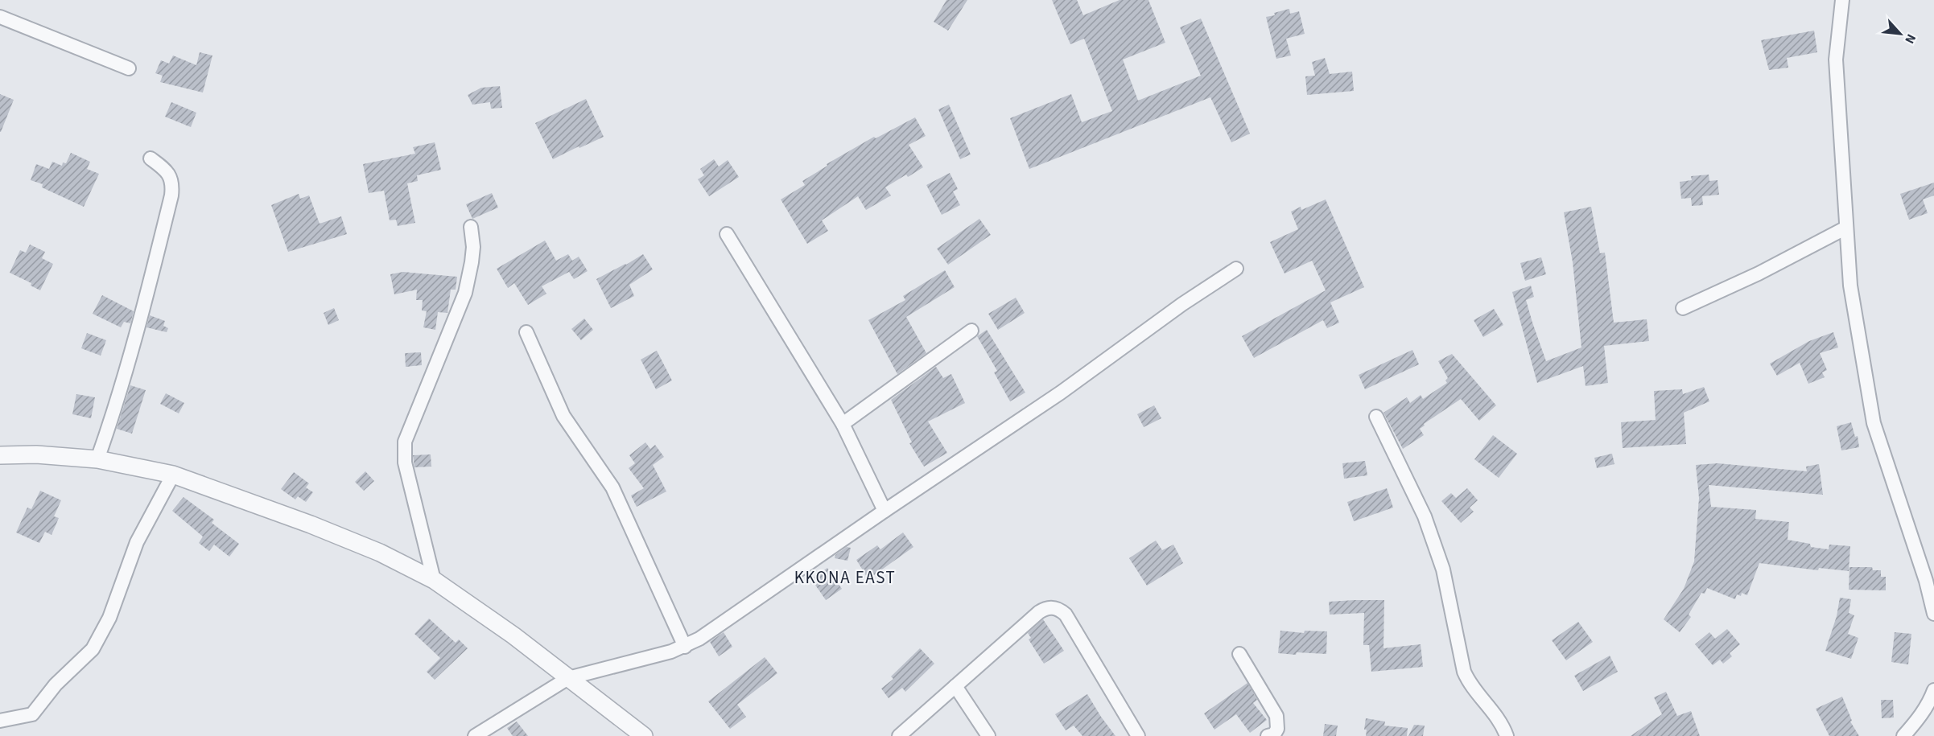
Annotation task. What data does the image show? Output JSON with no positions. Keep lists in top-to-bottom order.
{
  "districts": ["KKONA EAST"],
  "north": "bottom right"
}
